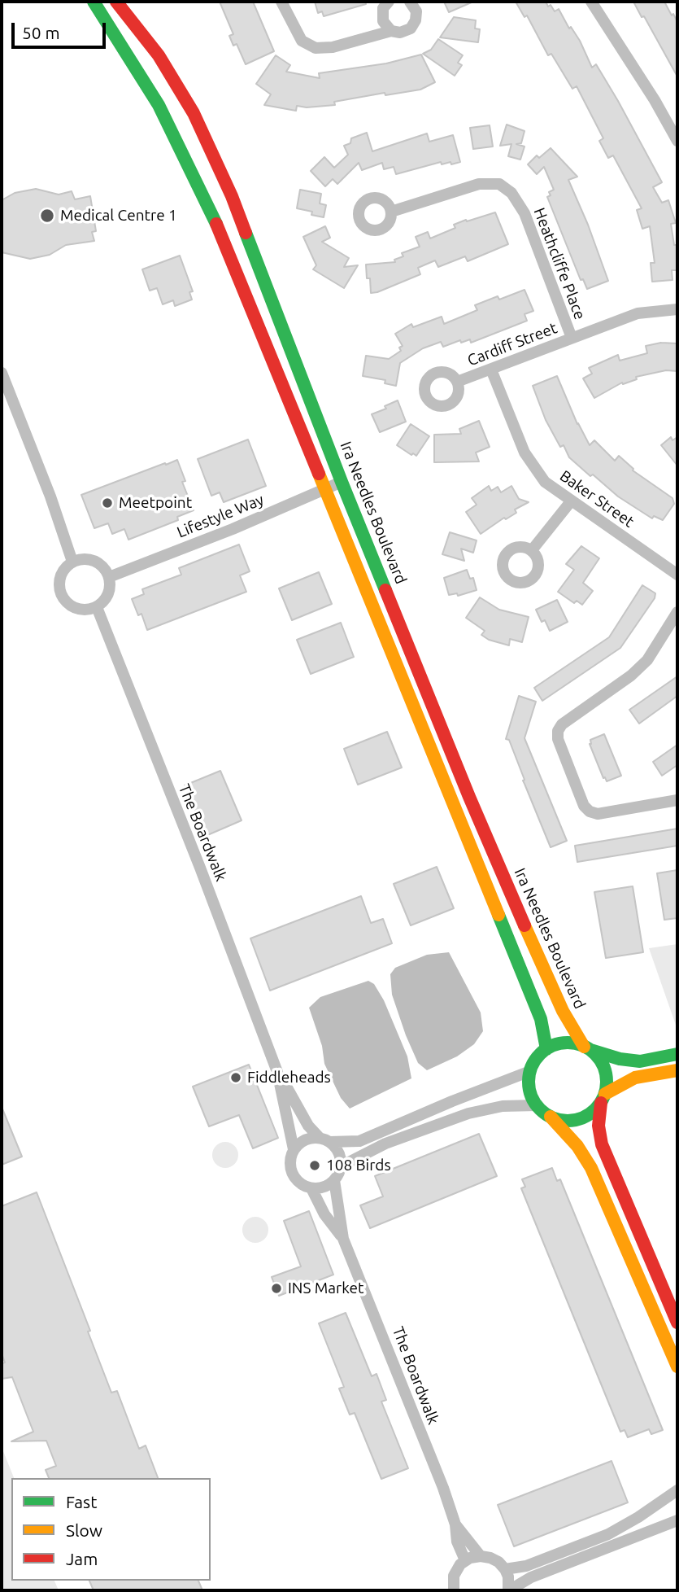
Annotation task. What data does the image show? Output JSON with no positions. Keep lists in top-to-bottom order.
{
  "streets": {
    "main road": ["Ira Needles Boulevard"],
    "street": [
      "Heathcliffe Place",
      "Cardiff Street",
      "Baker Street",
      "Lifestyle Way",
      "The Boardwalk"
    ]
  },
  "crossings": [
    ["Heathcliffe Place", "Cardiff Street"],
    ["Cardiff Street", "Baker Street"],
    ["Ira Needles Boulevard", "Lifestyle Way"],
    ["Lifestyle Way", "The Boardwalk"]
  ],
  "places": [
    "Medical Centre 1",
    "Meetpoint",
    "Fiddleheads",
    "108 Birds",
    "INS Market"
  ],
  "legend": ["Fast", "Slow", "Jam"],
  "scale_bar": "50 m"
}
